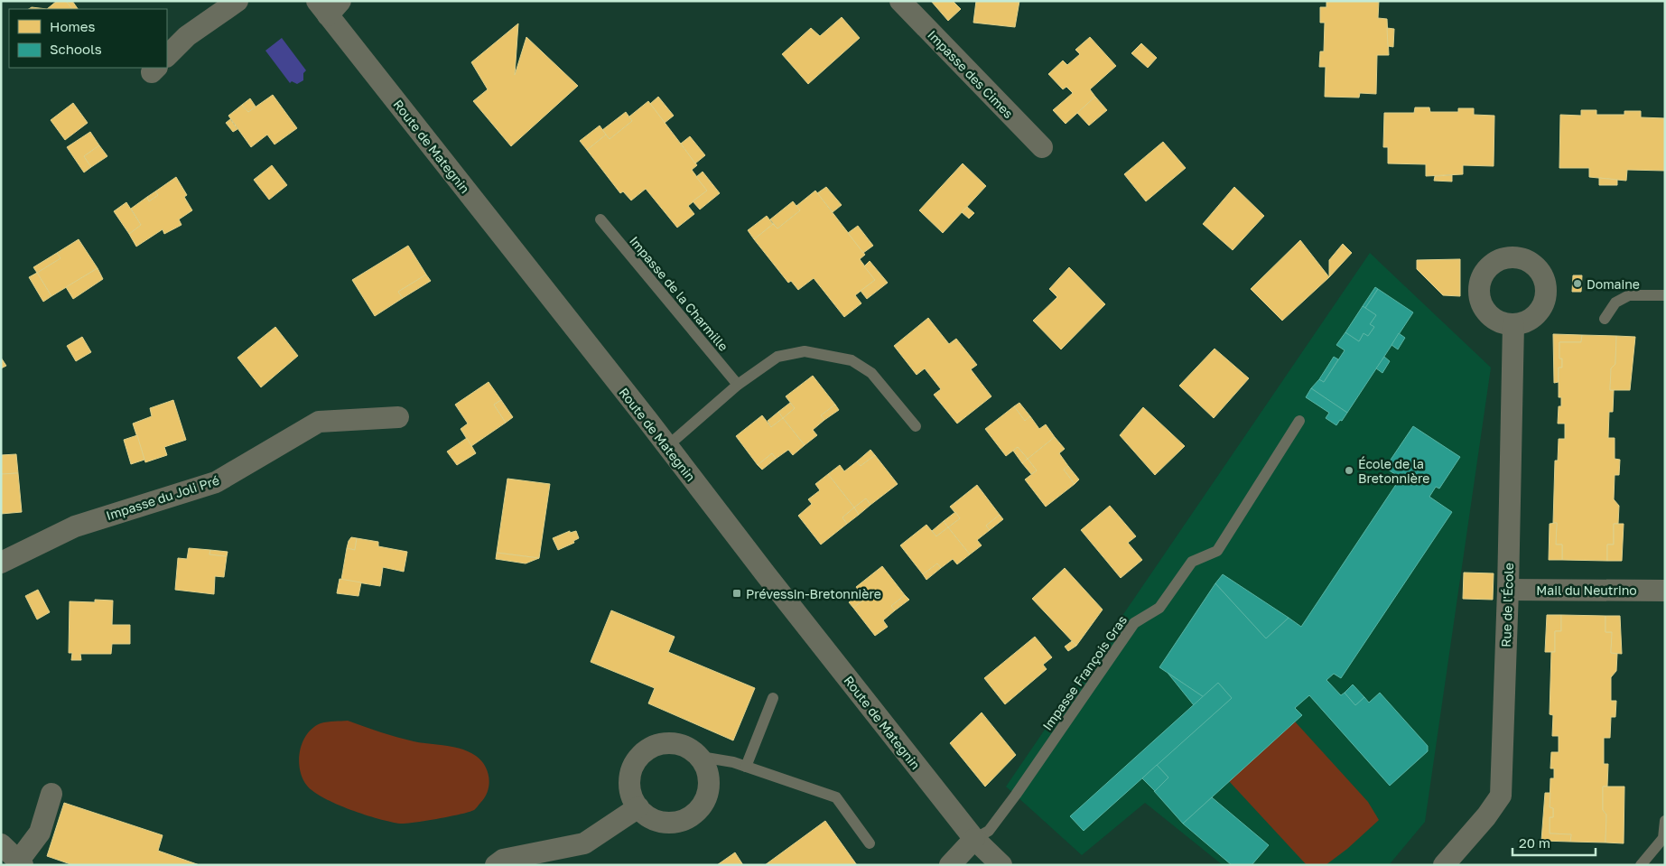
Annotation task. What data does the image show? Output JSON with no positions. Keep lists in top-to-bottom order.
{
  "streets": {
    "street": [
      "Impasse des Cimes",
      "Route de Mategnin",
      "Impasse du Joli Pré",
      "Mail du Neutrino",
      "Rue de l'École"
    ],
    "lane": ["Impasse de la Charmille", "Impasse François Gras"]
  },
  "crossings": [
    ["Route de Mategnin", "Impasse François Gras"],
    ["Mail du Neutrino", "Rue de l'École"]
  ],
  "places": {
    "other": ["Domaine", "École de la Bretonnière"],
    "transit": ["Prévessin-Bretonnière"]
  },
  "legend": ["Homes", "Schools"],
  "scale_bar": "20 m"
}
